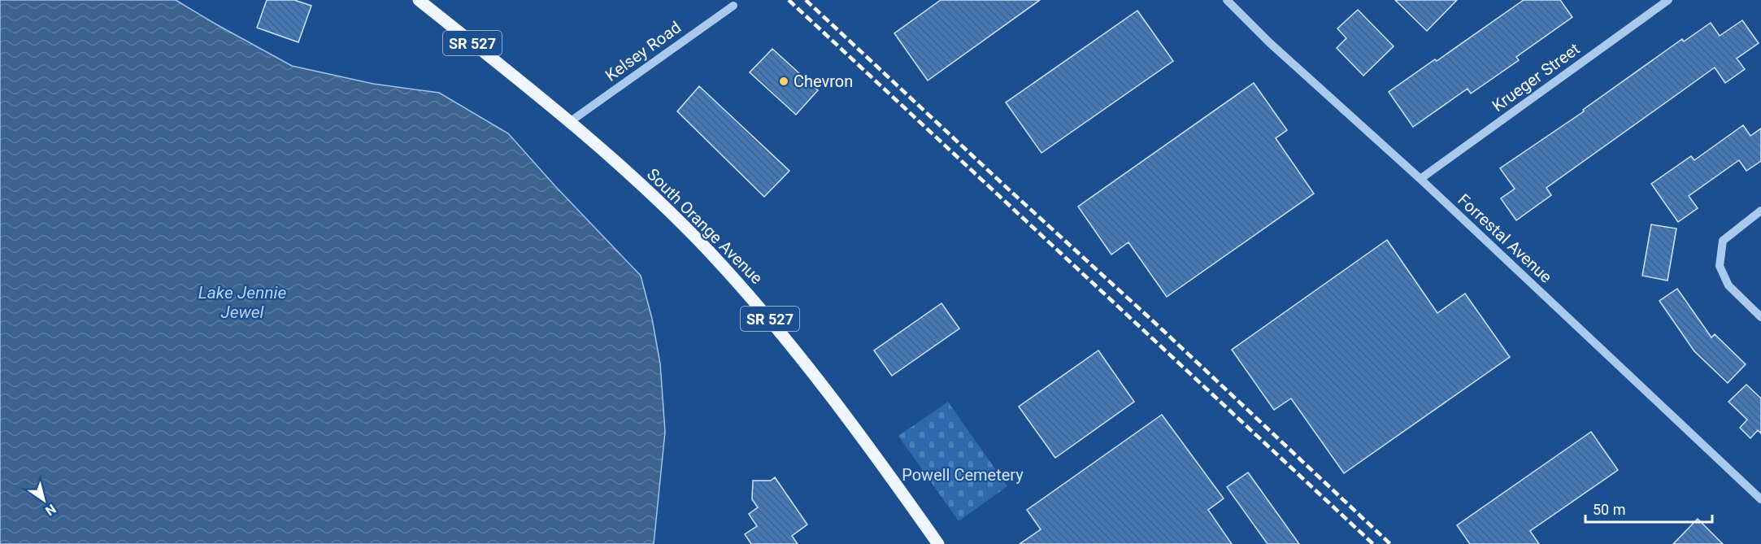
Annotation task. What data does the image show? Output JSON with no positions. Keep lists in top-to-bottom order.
{
  "streets": {
    "main road": ["SR 527", "South Orange Avenue"],
    "street": ["Kelsey Road", "Krueger Street", "Forrestal Avenue"]
  },
  "crossings": [
    ["Kelsey Road", "South Orange Avenue"],
    ["Krueger Street", "Forrestal Avenue"]
  ],
  "water": ["Lake Jennie Jewel"],
  "parks": ["Powell Cemetery"],
  "places": ["Chevron"],
  "scale_bar": "50 m",
  "north": "bottom right"
}
